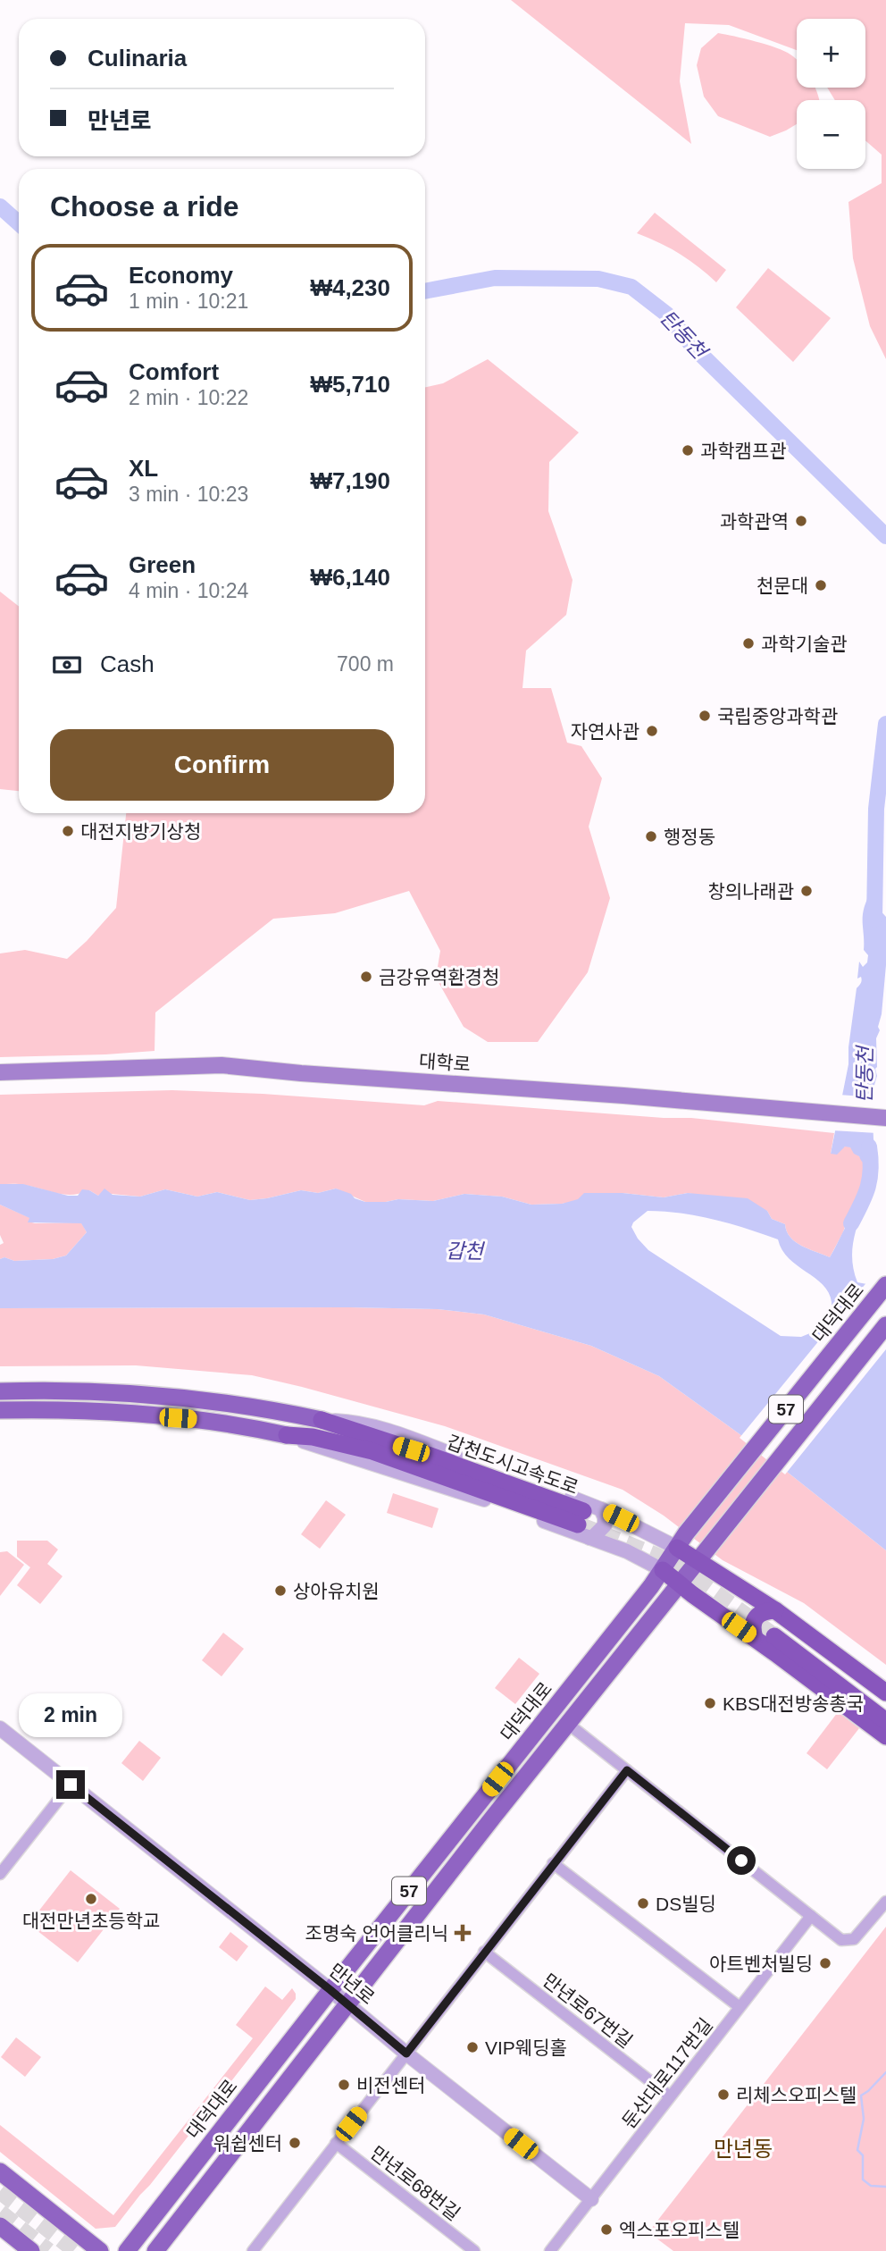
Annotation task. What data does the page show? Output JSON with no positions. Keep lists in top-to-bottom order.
{
  "streets": {
    "highway": ["갑천도시고속도로"],
    "main road": ["대학로", "대덕대로", "57"],
    "street": [
      "만년로",
      "만년로67번길",
      "둔산대로117번길",
      "만년로68번길"
    ]
  },
  "crossings": [
    ["대덕대로", "만년로"],
    ["57", "만년로"],
    ["만년로", "둔산대로117번길"],
    ["만년로67번길", "둔산대로117번길"]
  ],
  "districts": ["만년동"],
  "water": ["탄동천", "갑천"],
  "places": {
    "other": [
      "과학캠프관",
      "과학관역",
      "천문대",
      "과학기술관",
      "국립중앙과학관",
      "자연사관",
      "대전지방기상청",
      "행정동",
      "창의나래관",
      "금강유역환경청",
      "상아유치원",
      "KBS대전방송총국",
      "대전만년초등학교",
      "DS빌딩",
      "아트벤처빌딩",
      "VIP웨딩홀",
      "비전센터",
      "리체스오피스텔",
      "워쉽센터",
      "엑스포오피스텔"
    ],
    "health": ["조명숙 언어클리닉"]
  },
  "page": {
    "map_buttons": ["+", "−"],
    "banner": ["Culinaria", "만년로"],
    "heading": "Choose a ride",
    "list": [
      {
        "name": "Economy",
        "note": "1 min · 10:21",
        "value": "₩4,230"
      },
      {
        "name": "Comfort",
        "note": "2 min · 10:22",
        "value": "₩5,710"
      },
      {
        "name": "XL",
        "note": "3 min · 10:23",
        "value": "₩7,190"
      },
      {
        "name": "Green",
        "note": "4 min · 10:24",
        "value": "₩6,140"
      }
    ],
    "pay": ["Cash", "700 m"],
    "buttons": "Confirm",
    "bubble": "2 min"
  }
}
